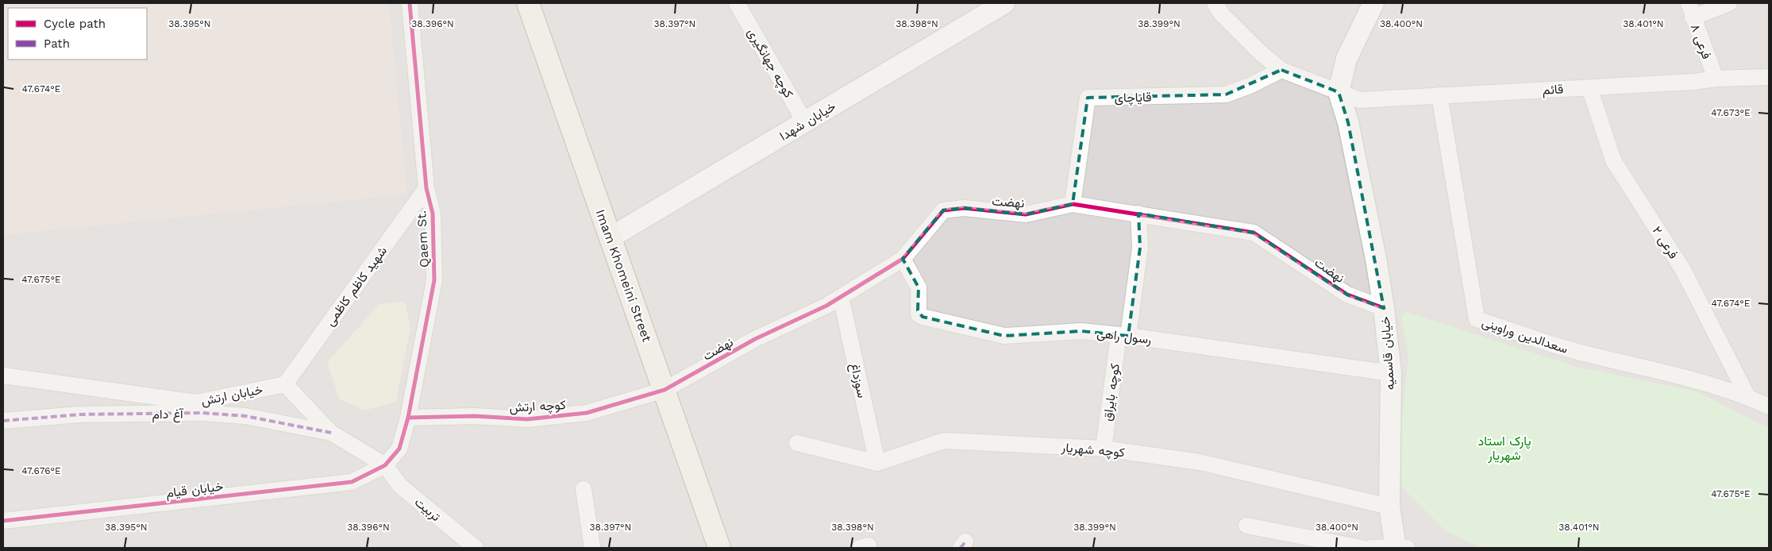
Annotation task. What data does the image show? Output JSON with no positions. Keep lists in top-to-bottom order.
{
  "streets": {
    "main road": ["Imam Khomeini Street"],
    "street": [
      "فرعی ۸",
      "کوچه جهانگیری",
      "قائم",
      "قایاچای",
      "خیابان شهدا",
      "نهضت",
      "Qaem St.",
      "فرعی ۲",
      "شهید کاظم کاظمی",
      "سعدالدین وراوینی",
      "رسول راهی",
      "خیابان قاسمیه",
      "سوزداغ",
      "کوچه بایراق",
      "خیابان ارتش",
      "کوچه ارتش",
      "آغ دام",
      "کوچه شهریار",
      "خیابان قیام",
      "تربیت"
    ]
  },
  "crossings": [
    ["فرعی ۸", "قائم"],
    ["کوچه جهانگیری", "خیابان شهدا"],
    ["قائم", "قایاچای"],
    ["قائم", "فرعی ۲"],
    ["قائم", "سعدالدین وراوینی"],
    ["قائم", "خیابان قاسمیه"],
    ["قایاچای", "نهضت"],
    ["خیابان شهدا", "Imam Khomeini Street"],
    ["نهضت", "Imam Khomeini Street"],
    ["نهضت", "رسول راهی"],
    ["نهضت", "خیابان قاسمیه"],
    ["نهضت", "سوزداغ"],
    ["نهضت", "کوچه بایراق"],
    ["نهضت", "کوچه ارتش"],
    ["Qaem St.", "شهید کاظم کاظمی"],
    ["Qaem St.", "کوچه ارتش"],
    ["Qaem St.", "خیابان قیام"],
    ["Qaem St.", "تربیت"],
    ["فرعی ۲", "سعدالدین وراوینی"],
    ["Imam Khomeini Street", "کوچه ارتش"],
    ["شهید کاظم کاظمی", "خیابان ارتش"],
    ["رسول راهی", "خیابان قاسمیه"],
    ["رسول راهی", "کوچه بایراق"],
    ["خیابان قاسمیه", "کوچه شهریار"],
    ["سوزداغ", "کوچه شهریار"],
    ["کوچه بایراق", "کوچه شهریار"],
    ["خیابان قیام", "تربیت"]
  ],
  "parks": ["پارک استاد شهریار"],
  "legend": ["Cycle path", "Path"],
  "coordinates": [
    "38.395°N",
    "38.396°N",
    "38.397°N",
    "38.398°N",
    "38.399°N",
    "38.400°N",
    "38.401°N",
    "47.674°E",
    "47.673°E",
    "47.675°E",
    "47.676°E"
  ]
}
